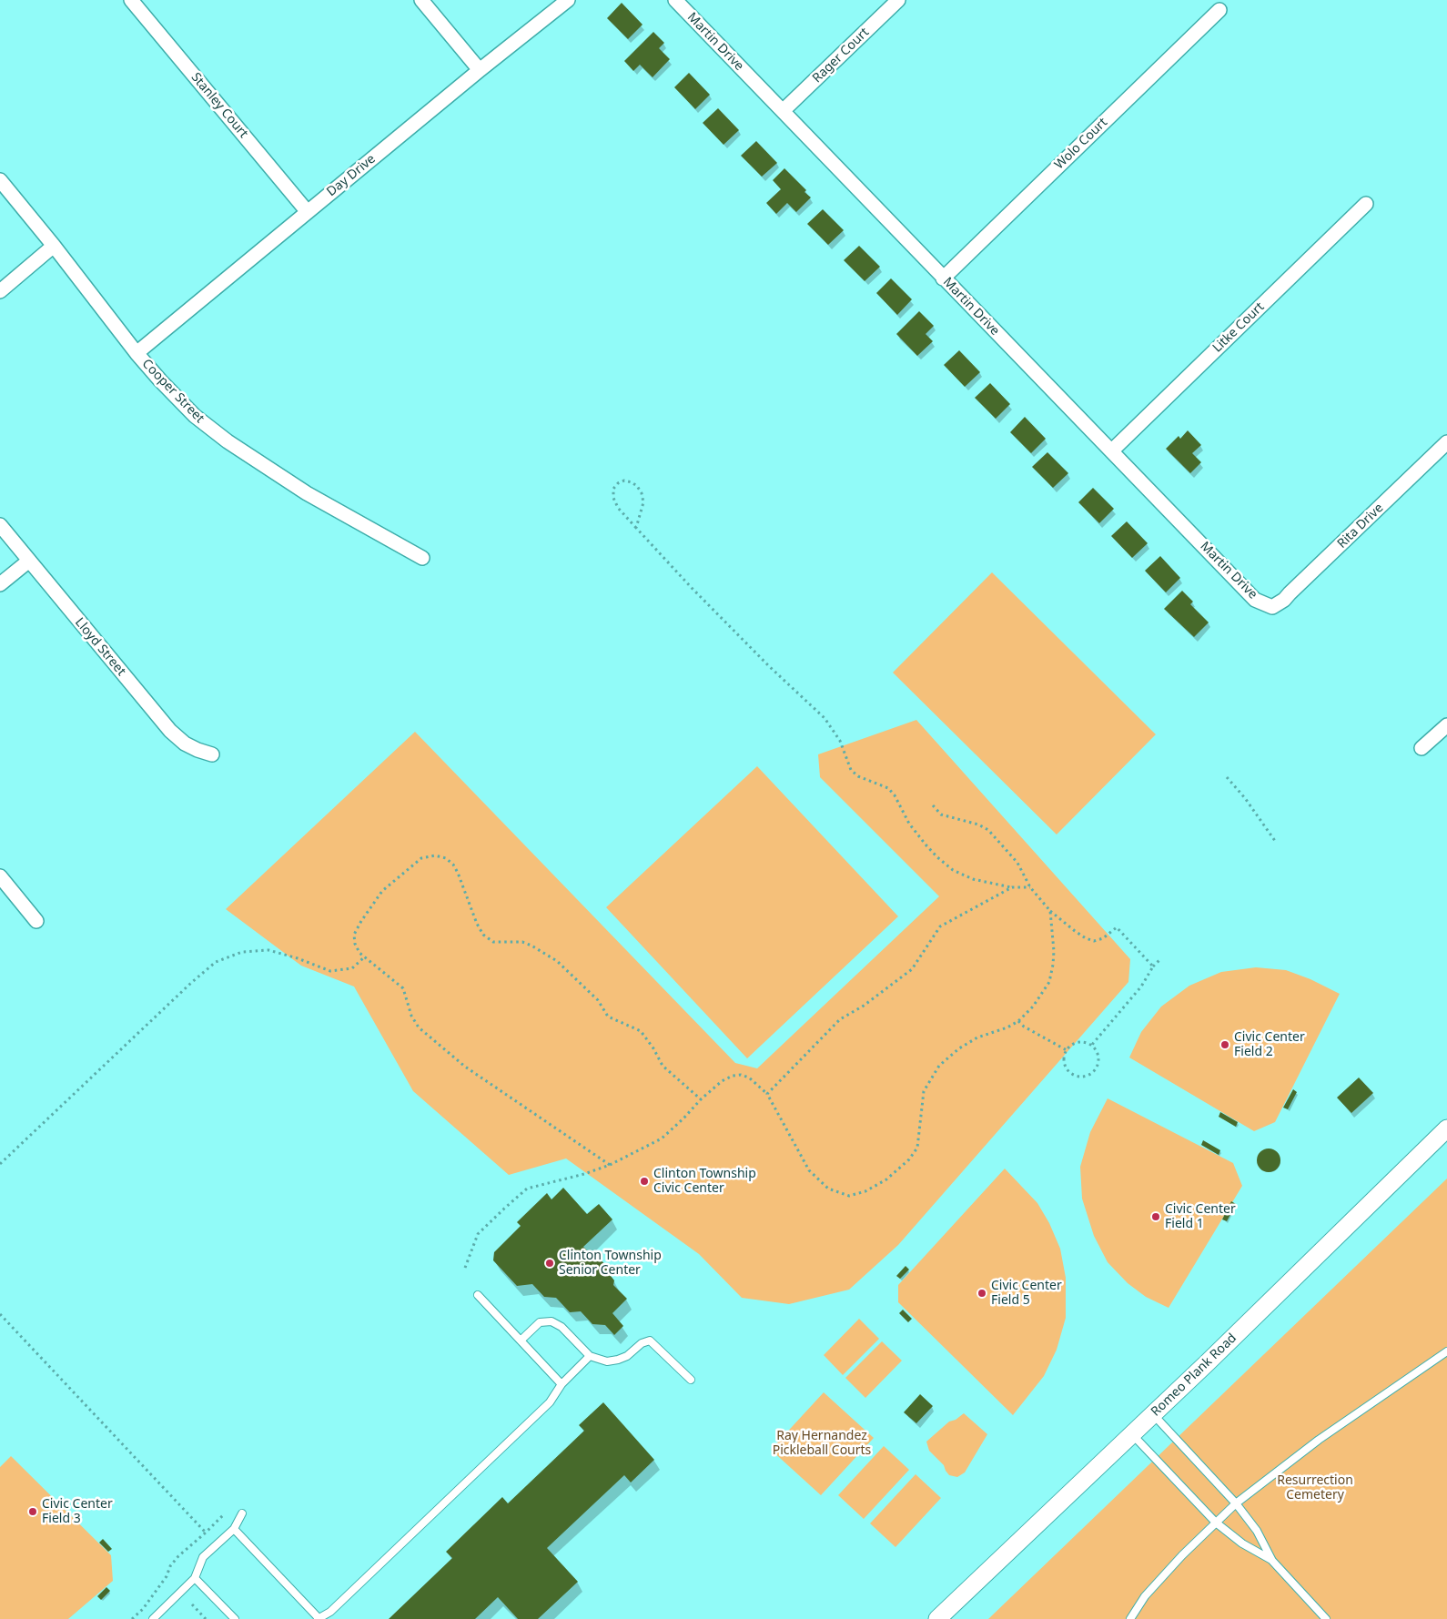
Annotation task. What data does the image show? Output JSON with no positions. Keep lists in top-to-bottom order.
{
  "streets": {
    "street": [
      "Martin Drive",
      "Rager Court",
      "Stanley Court",
      "Wolo Court",
      "Day Drive",
      "Litke Court",
      "Cooper Street",
      "Rita Drive",
      "Lloyd Street",
      "Romeo Plank Road"
    ]
  },
  "crossings": [
    ["Martin Drive", "Rager Court"],
    ["Martin Drive", "Wolo Court"],
    ["Martin Drive", "Litke Court"],
    ["Martin Drive", "Rita Drive"],
    ["Stanley Court", "Day Drive"],
    ["Day Drive", "Cooper Street"]
  ],
  "parks": ["Ray Hernandez Pickleball Courts", "Resurrection Cemetery"],
  "places": [
    "Civic Center Field 2",
    "Clinton Township Civic Center",
    "Civic Center Field 1",
    "Clinton Township Senior Center",
    "Civic Center Field 5",
    "Civic Center Field 3"
  ]
}
